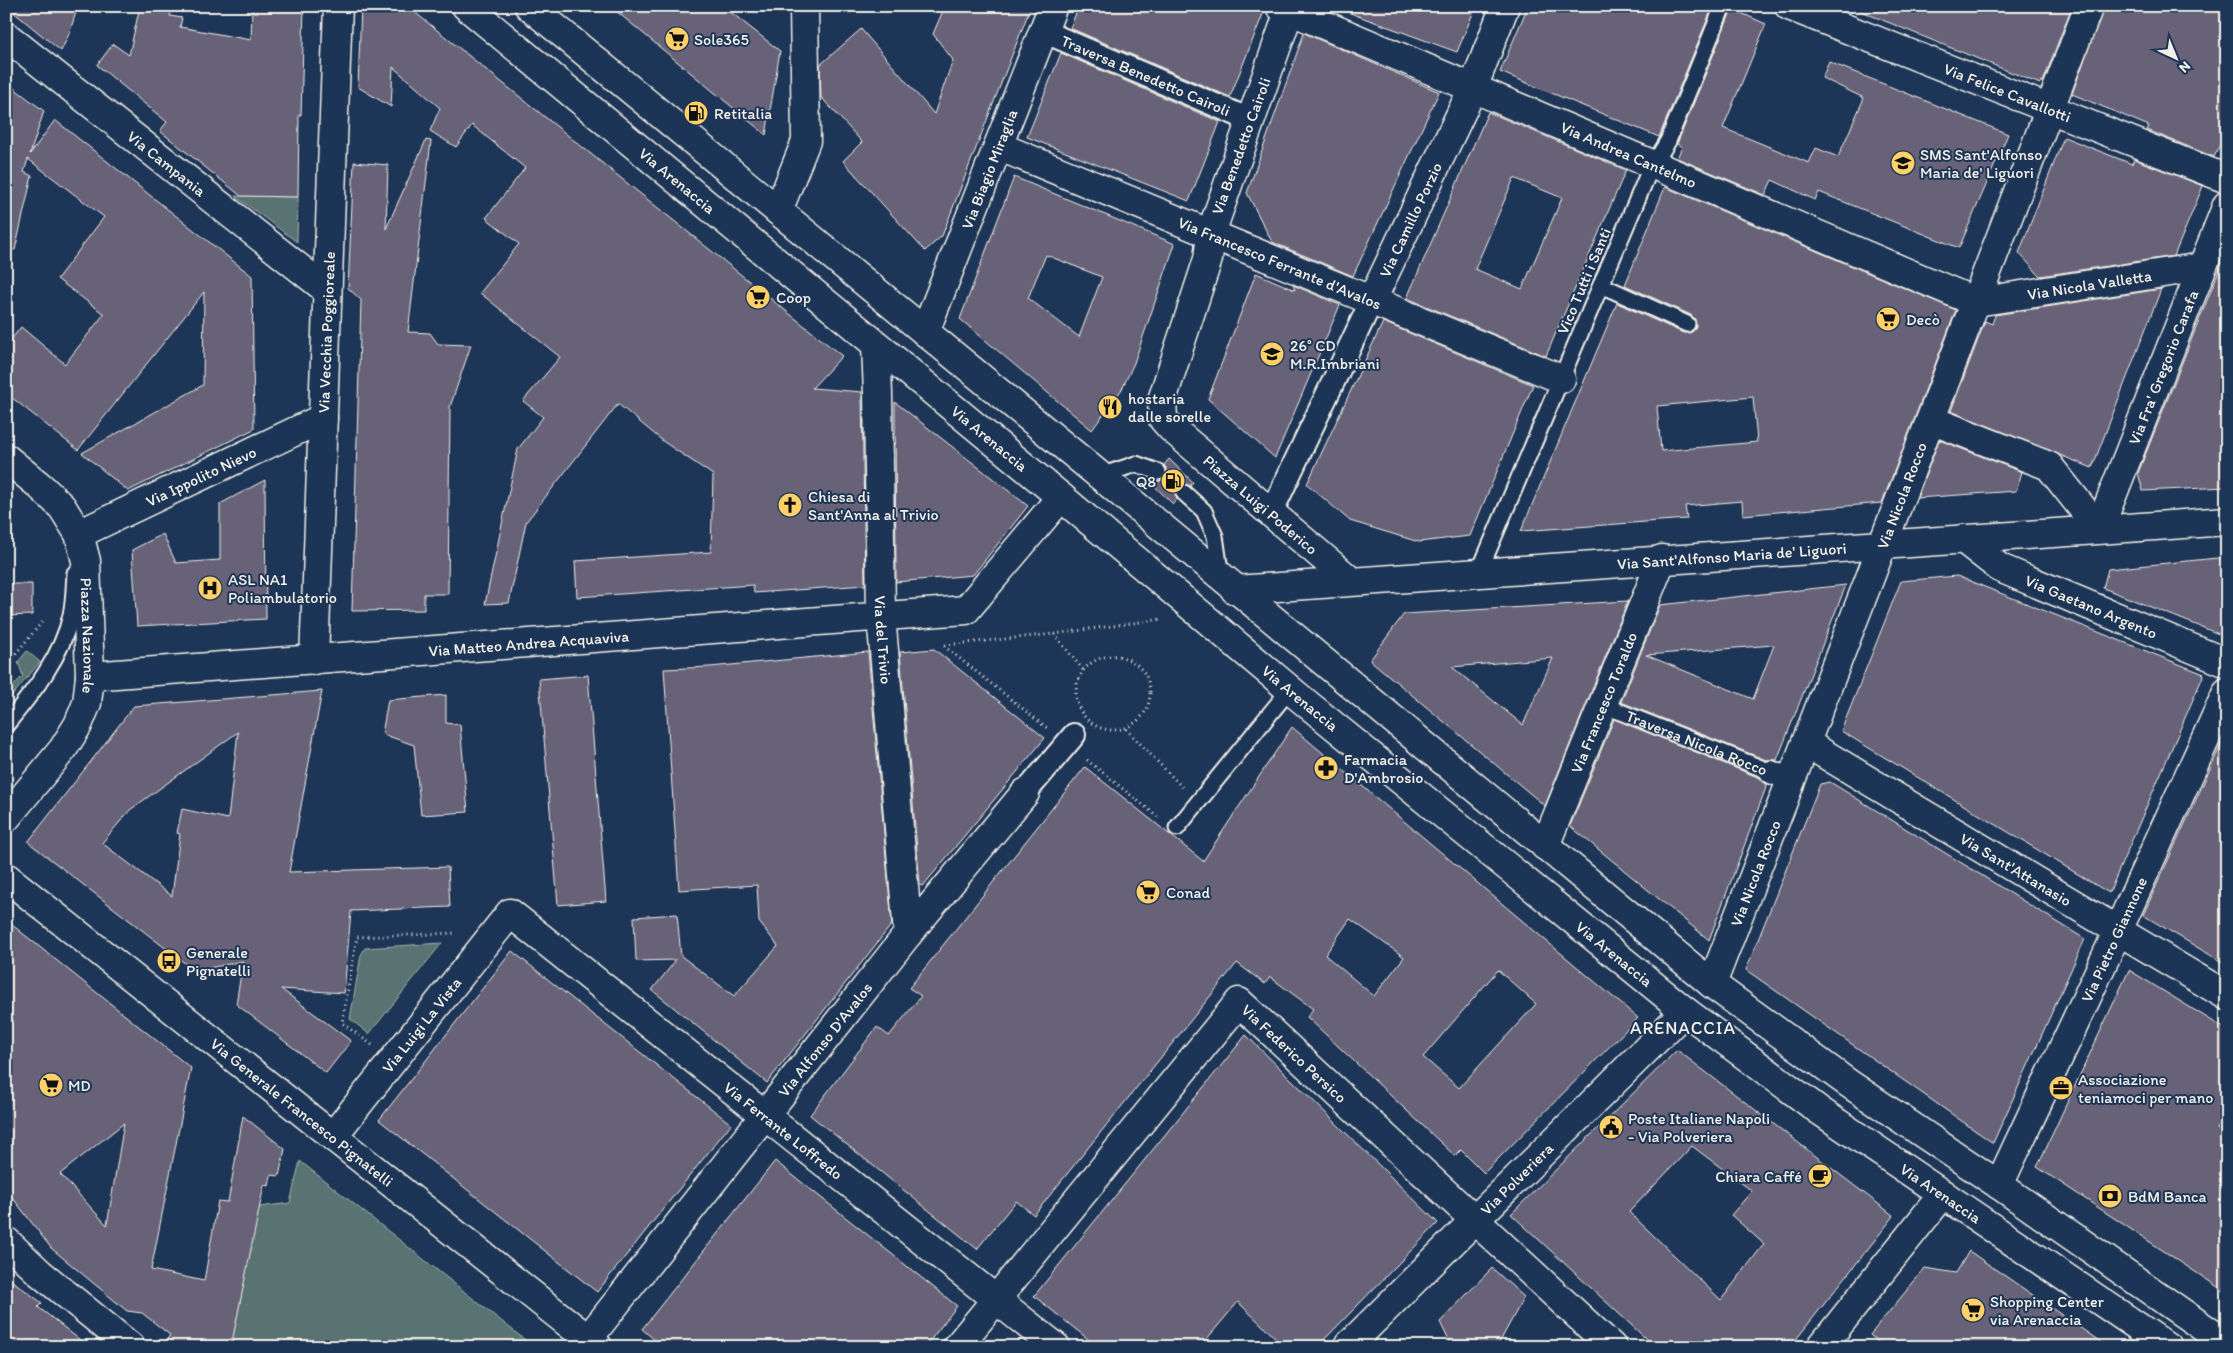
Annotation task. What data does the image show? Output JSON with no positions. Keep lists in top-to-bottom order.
{
  "streets": {
    "street": [
      "Traversa Benedetto Cairoli",
      "Via Felice Cavallotti",
      "Via Benedetto Cairoli",
      "Via Andrea Cantelmo",
      "Via Campania",
      "Via Biagio Miraglia",
      "Via Arenaccia",
      "Via Camillo Porzio",
      "Via Francesco Ferrante d'Avalos",
      "Via Nicola Valletta",
      "Via Vecchia Poggioreale",
      "Via Fra' Gregorio Carafa",
      "Via Ippolito Nievo",
      "Via Nicola Rocco",
      "Piazza Luigi Poderico",
      "Via Sant'Alfonso Maria de' Liguori",
      "Via Gaetano Argento",
      "Piazza Nazionale",
      "Via del Trivio",
      "Via Matteo Andrea Acquaviva",
      "Via Francesco Toraldo",
      "Via Sant'Attanasio",
      "Via Pietro Giannone",
      "Via Luigi La Vista",
      "Via Alfonso D'Avalos",
      "Via Federico Persico",
      "Via Generale Francesco Pignatelli",
      "Via Ferrante Loffredo",
      "Via Polveriera"
    ],
    "lane": ["Vico Tutti i Santi", "Traversa Nicola Rocco"]
  },
  "crossings": [
    ["Traversa Benedetto Cairoli", "Via Benedetto Cairoli"],
    ["Traversa Benedetto Cairoli", "Via Biagio Miraglia"],
    ["Via Felice Cavallotti", "Via Nicola Rocco"],
    ["Via Benedetto Cairoli", "Via Andrea Cantelmo"],
    ["Via Benedetto Cairoli", "Via Francesco Ferrante d'Avalos"],
    ["Via Benedetto Cairoli", "Piazza Luigi Poderico"],
    ["Via Andrea Cantelmo", "Via Camillo Porzio"],
    ["Via Andrea Cantelmo", "Vico Tutti i Santi"],
    ["Via Andrea Cantelmo", "Via Nicola Valletta"],
    ["Via Andrea Cantelmo", "Via Nicola Rocco"],
    ["Via Campania", "Via Vecchia Poggioreale"],
    ["Via Biagio Miraglia", "Via Francesco Ferrante d'Avalos"],
    ["Via Arenaccia", "Via del Trivio"],
    ["Via Arenaccia", "Via Matteo Andrea Acquaviva"],
    ["Via Arenaccia", "Via Polveriera"],
    ["Via Camillo Porzio", "Via Francesco Ferrante d'Avalos"],
    ["Via Camillo Porzio", "Piazza Luigi Poderico"],
    ["Via Francesco Ferrante d'Avalos", "Vico Tutti i Santi"],
    ["Vico Tutti i Santi", "Via Sant'Alfonso Maria de' Liguori"],
    ["Via Nicola Valletta", "Via Fra' Gregorio Carafa"],
    ["Via Nicola Valletta", "Via Nicola Rocco"],
    ["Via Vecchia Poggioreale", "Via Ippolito Nievo"],
    ["Via Vecchia Poggioreale", "Via Matteo Andrea Acquaviva"],
    ["Via Fra' Gregorio Carafa", "Via Sant'Alfonso Maria de' Liguori"],
    ["Via Ippolito Nievo", "Piazza Nazionale"],
    ["Via Nicola Rocco", "Via Sant'Alfonso Maria de' Liguori"],
    ["Via Nicola Rocco", "Traversa Nicola Rocco"],
    ["Via Nicola Rocco", "Via Sant'Attanasio"],
    ["Piazza Luigi Poderico", "Via Sant'Alfonso Maria de' Liguori"],
    ["Via Sant'Alfonso Maria de' Liguori", "Via Gaetano Argento"],
    ["Via Sant'Alfonso Maria de' Liguori", "Via Francesco Toraldo"],
    ["Piazza Nazionale", "Via Matteo Andrea Acquaviva"],
    ["Via del Trivio", "Via Matteo Andrea Acquaviva"],
    ["Via del Trivio", "Via Alfonso D'Avalos"],
    ["Via Francesco Toraldo", "Traversa Nicola Rocco"],
    ["Via Sant'Attanasio", "Via Pietro Giannone"],
    ["Via Luigi La Vista", "Via Generale Francesco Pignatelli"],
    ["Via Luigi La Vista", "Via Ferrante Loffredo"],
    ["Via Alfonso D'Avalos", "Via Generale Francesco Pignatelli"],
    ["Via Alfonso D'Avalos", "Via Ferrante Loffredo"],
    ["Via Federico Persico", "Via Ferrante Loffredo"],
    ["Via Federico Persico", "Via Polveriera"]
  ],
  "districts": ["ARENACCIA"],
  "places": {
    "supermarket": [
      "Sole365",
      "Coop",
      "Decò",
      "Conad",
      "MD",
      "Shopping Center via Arenaccia"
    ],
    "fuel station": ["Retitalia", "Q8"],
    "school or university": ["SMS Sant'Alfonso Maria de' Liguori", "26° CD M.R.Imbriani"],
    "restaurant": ["hostaria dalle sorelle"],
    "church": ["Chiesa di Sant'Anna al Trivio"],
    "hospital": ["ASL NA1 Poliambulatorio"],
    "pharmacy": ["Farmacia D'Ambrosio"],
    "bus stop": ["Generale Pignatelli"],
    "office": ["Associazione teniamoci per mano"],
    "public building": ["Poste Italiane Napoli - Via Polveriera"],
    "cafe": ["Chiara Caffé"],
    "bank": ["BdM Banca"]
  },
  "north": "bottom right"
}
